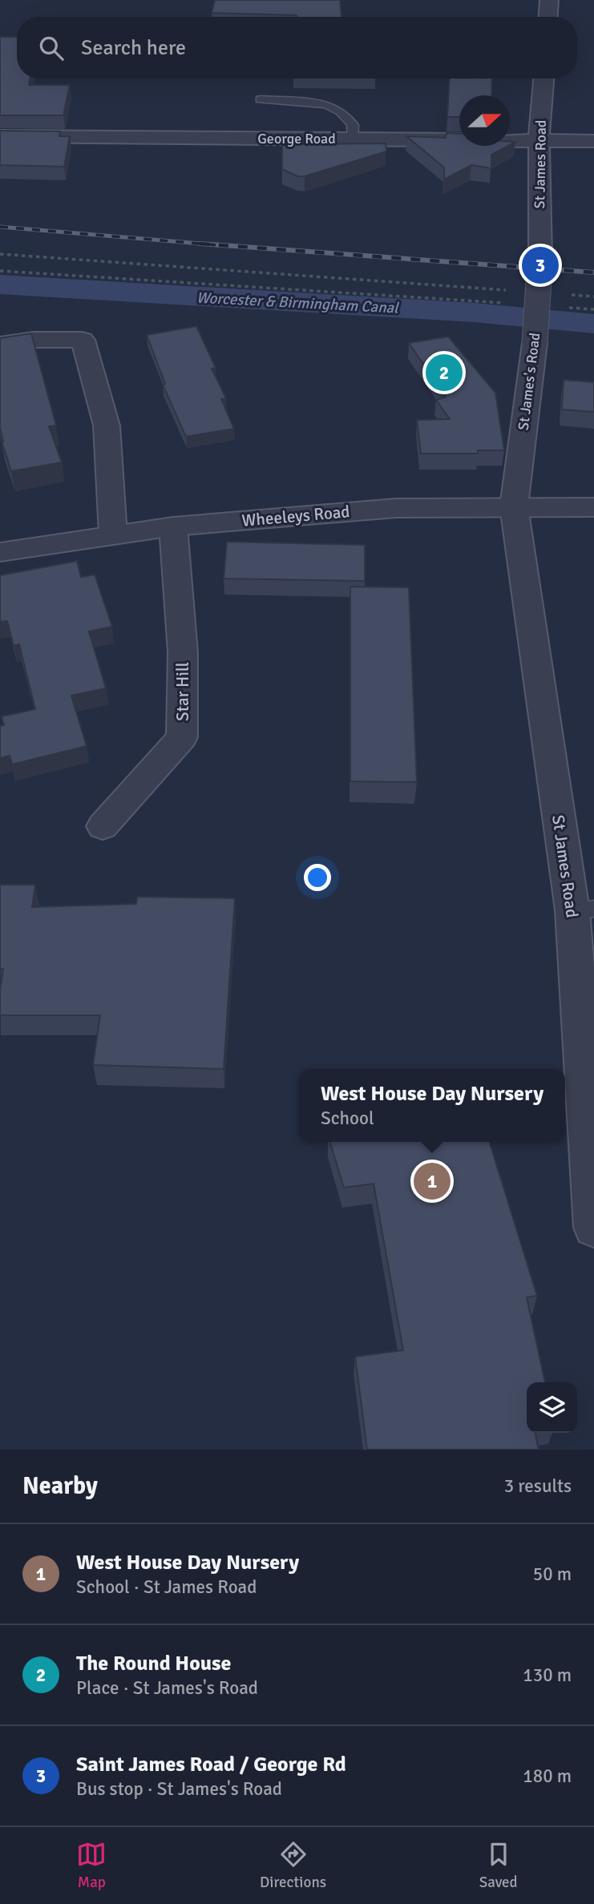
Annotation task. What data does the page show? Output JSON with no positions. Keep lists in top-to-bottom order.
{
  "streets": {
    "street": [
      "George Road",
      "St James Road",
      "St James's Road",
      "Wheeleys Road",
      "Star Hill"
    ]
  },
  "crossings": [
    ["George Road", "St James Road"],
    ["St James Road", "St James's Road"],
    ["St James Road", "Wheeleys Road"],
    ["St James's Road", "Wheeleys Road"],
    ["Wheeleys Road", "Star Hill"]
  ],
  "water": ["Worcester & Birmingham Canal"],
  "north": "right",
  "page": {
    "search": "Search here",
    "pins": ["3", "2", "1"],
    "popup": ["West House Day Nursery", "School"],
    "heading": ["Nearby", "3 results"],
    "list": [
      {
        "mark": "1",
        "name": "West House Day Nursery",
        "note": "School · St James Road",
        "value": "50 m"
      },
      {
        "mark": "2",
        "name": "The Round House",
        "note": "Place · St James's Road",
        "value": "130 m"
      },
      {
        "mark": "3",
        "name": "Saint James Road / George Rd",
        "note": "Bus stop · St James's Road",
        "value": "180 m"
      }
    ],
    "nav": ["Map", "Directions", "Saved"]
  }
}
